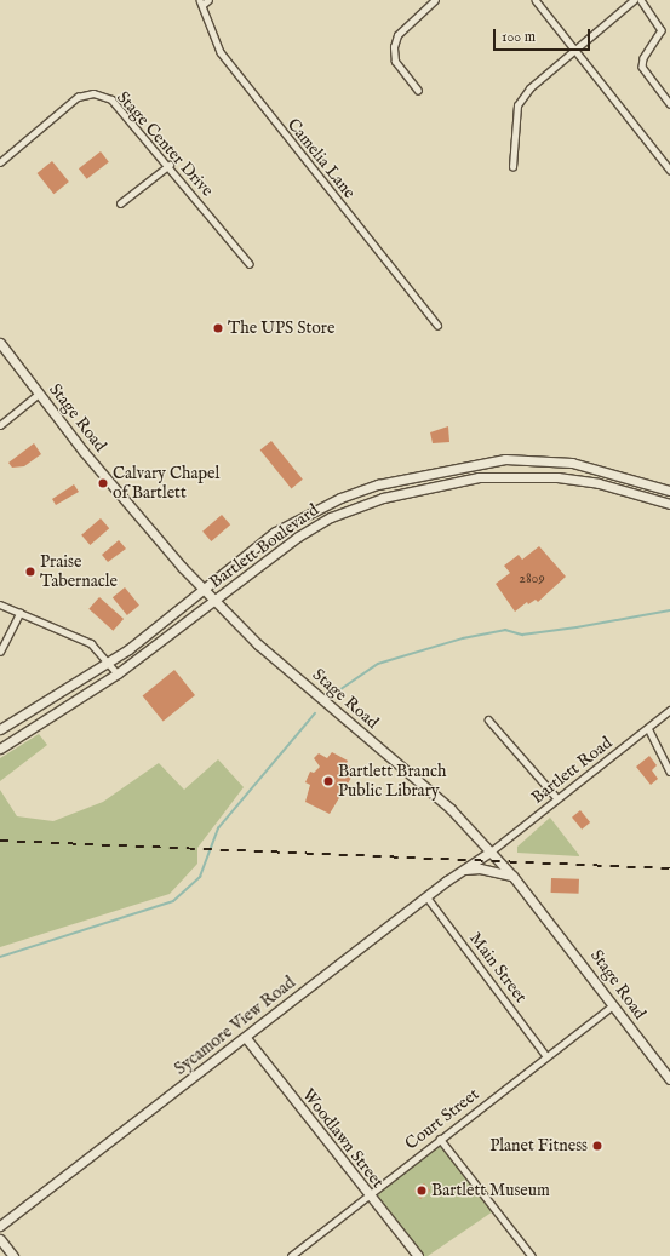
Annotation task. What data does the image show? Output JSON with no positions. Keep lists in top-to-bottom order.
{
  "streets": {
    "main road": [
      "Stage Road",
      "Bartlett Boulevard",
      "Sycamore View Road",
      "Woodlawn Street"
    ],
    "street": [
      "Stage Center Drive",
      "Camelia Lane",
      "Bartlett Road",
      "Main Street",
      "Court Street"
    ]
  },
  "crossings": [
    ["Stage Road", "Bartlett Boulevard"],
    ["Stage Road", "Bartlett Road"],
    ["Stage Road", "Sycamore View Road"],
    ["Stage Road", "Court Street"],
    ["Bartlett Road", "Sycamore View Road"],
    ["Main Street", "Sycamore View Road"],
    ["Main Street", "Court Street"],
    ["Sycamore View Road", "Woodlawn Street"],
    ["Court Street", "Woodlawn Street"]
  ],
  "places": [
    "The UPS Store",
    "Calvary Chapel of Bartlett",
    "Praise Tabernacle",
    "Bartlett Branch Public Library",
    "Planet Fitness",
    "Bartlett Museum"
  ],
  "house_numbers": ["2809"],
  "scale_bar": "100 m"
}
